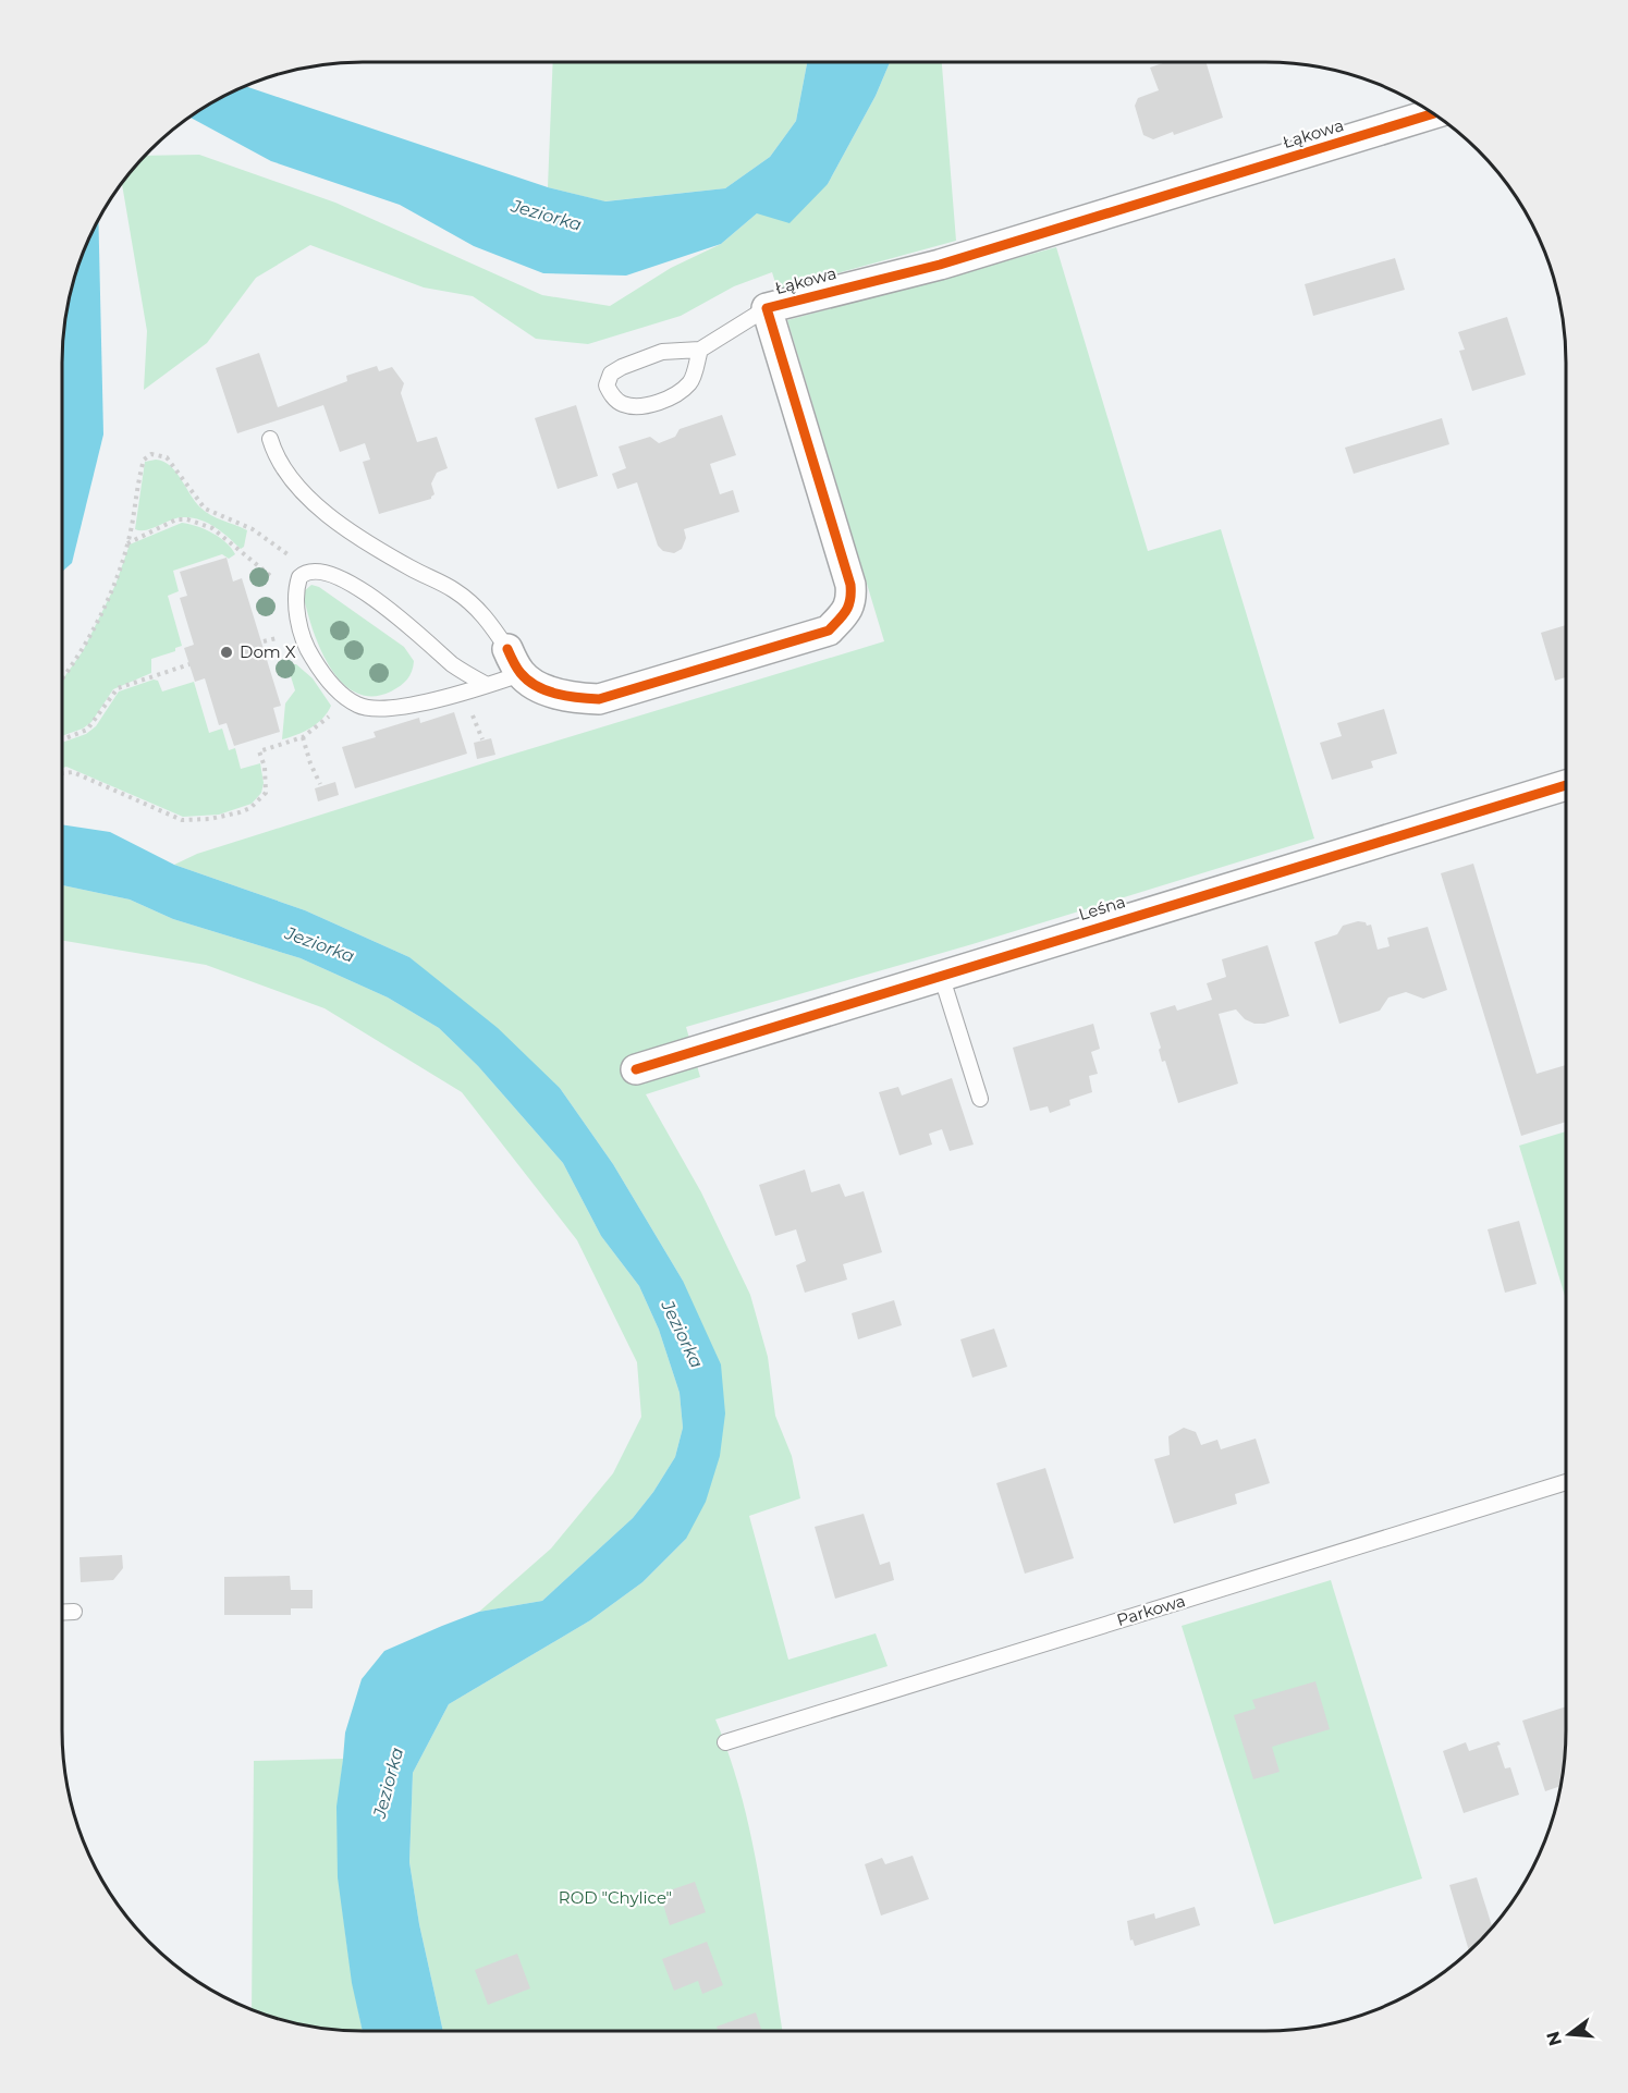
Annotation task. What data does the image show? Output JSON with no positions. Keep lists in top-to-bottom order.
{
  "streets": {
    "street": ["Łąkowa", "Leśna"],
    "lane": ["Parkowa"]
  },
  "water": ["Jeziorka"],
  "parks": ["ROD \"Chylice\""],
  "places": ["Dom X"],
  "north": "left"
}
